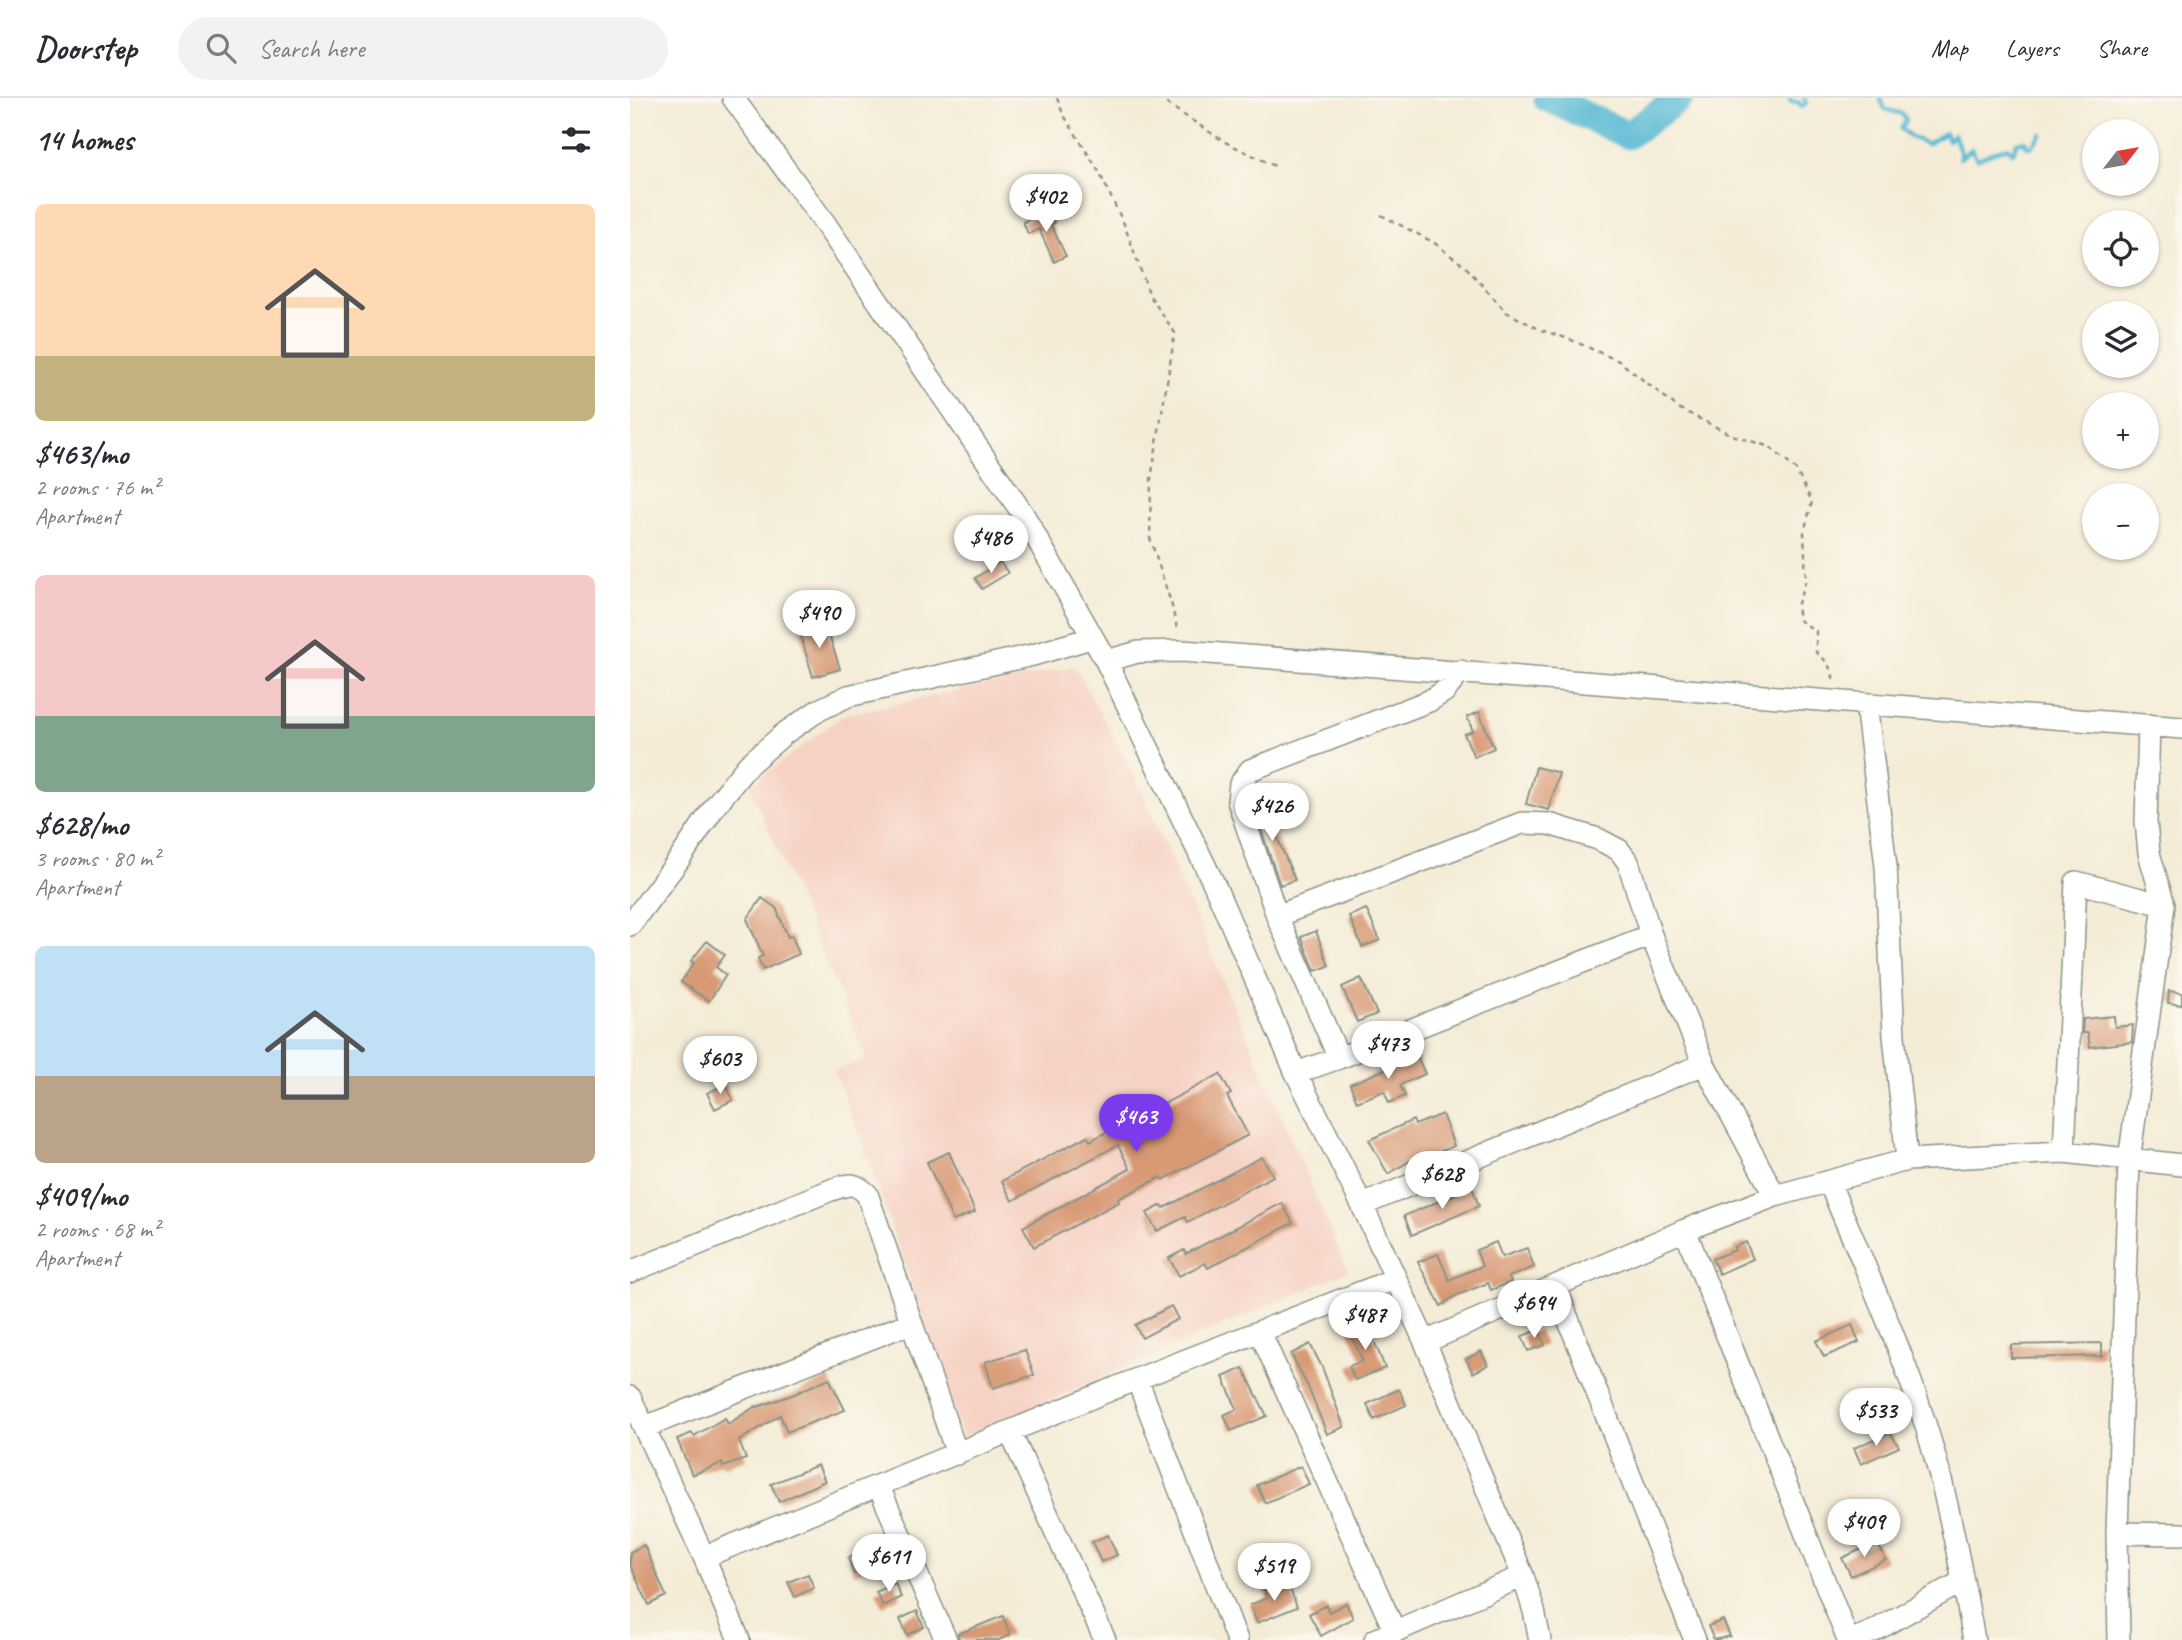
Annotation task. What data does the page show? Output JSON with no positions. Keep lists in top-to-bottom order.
{
  "north": "top right",
  "page": {
    "header": "Doorstep",
    "search": "Search here",
    "nav": ["Map", "Layers", "Share"],
    "heading": "14 homes",
    "map_buttons": ["+", "−"],
    "price": [
      "$402",
      "$486",
      "$490",
      "$426",
      "$473",
      "$603",
      "$463",
      "$628",
      "$694",
      "$487",
      "$533",
      "$409",
      "$611",
      "$519"
    ],
    "list": [
      {
        "name": "$463/mo",
        "note": "2 rooms · 76 m² · Apartment"
      },
      {
        "name": "$628/mo",
        "note": "3 rooms · 80 m² · Apartment"
      },
      {
        "name": "$409/mo",
        "note": "2 rooms · 68 m² · Apartment"
      }
    ]
  }
}
